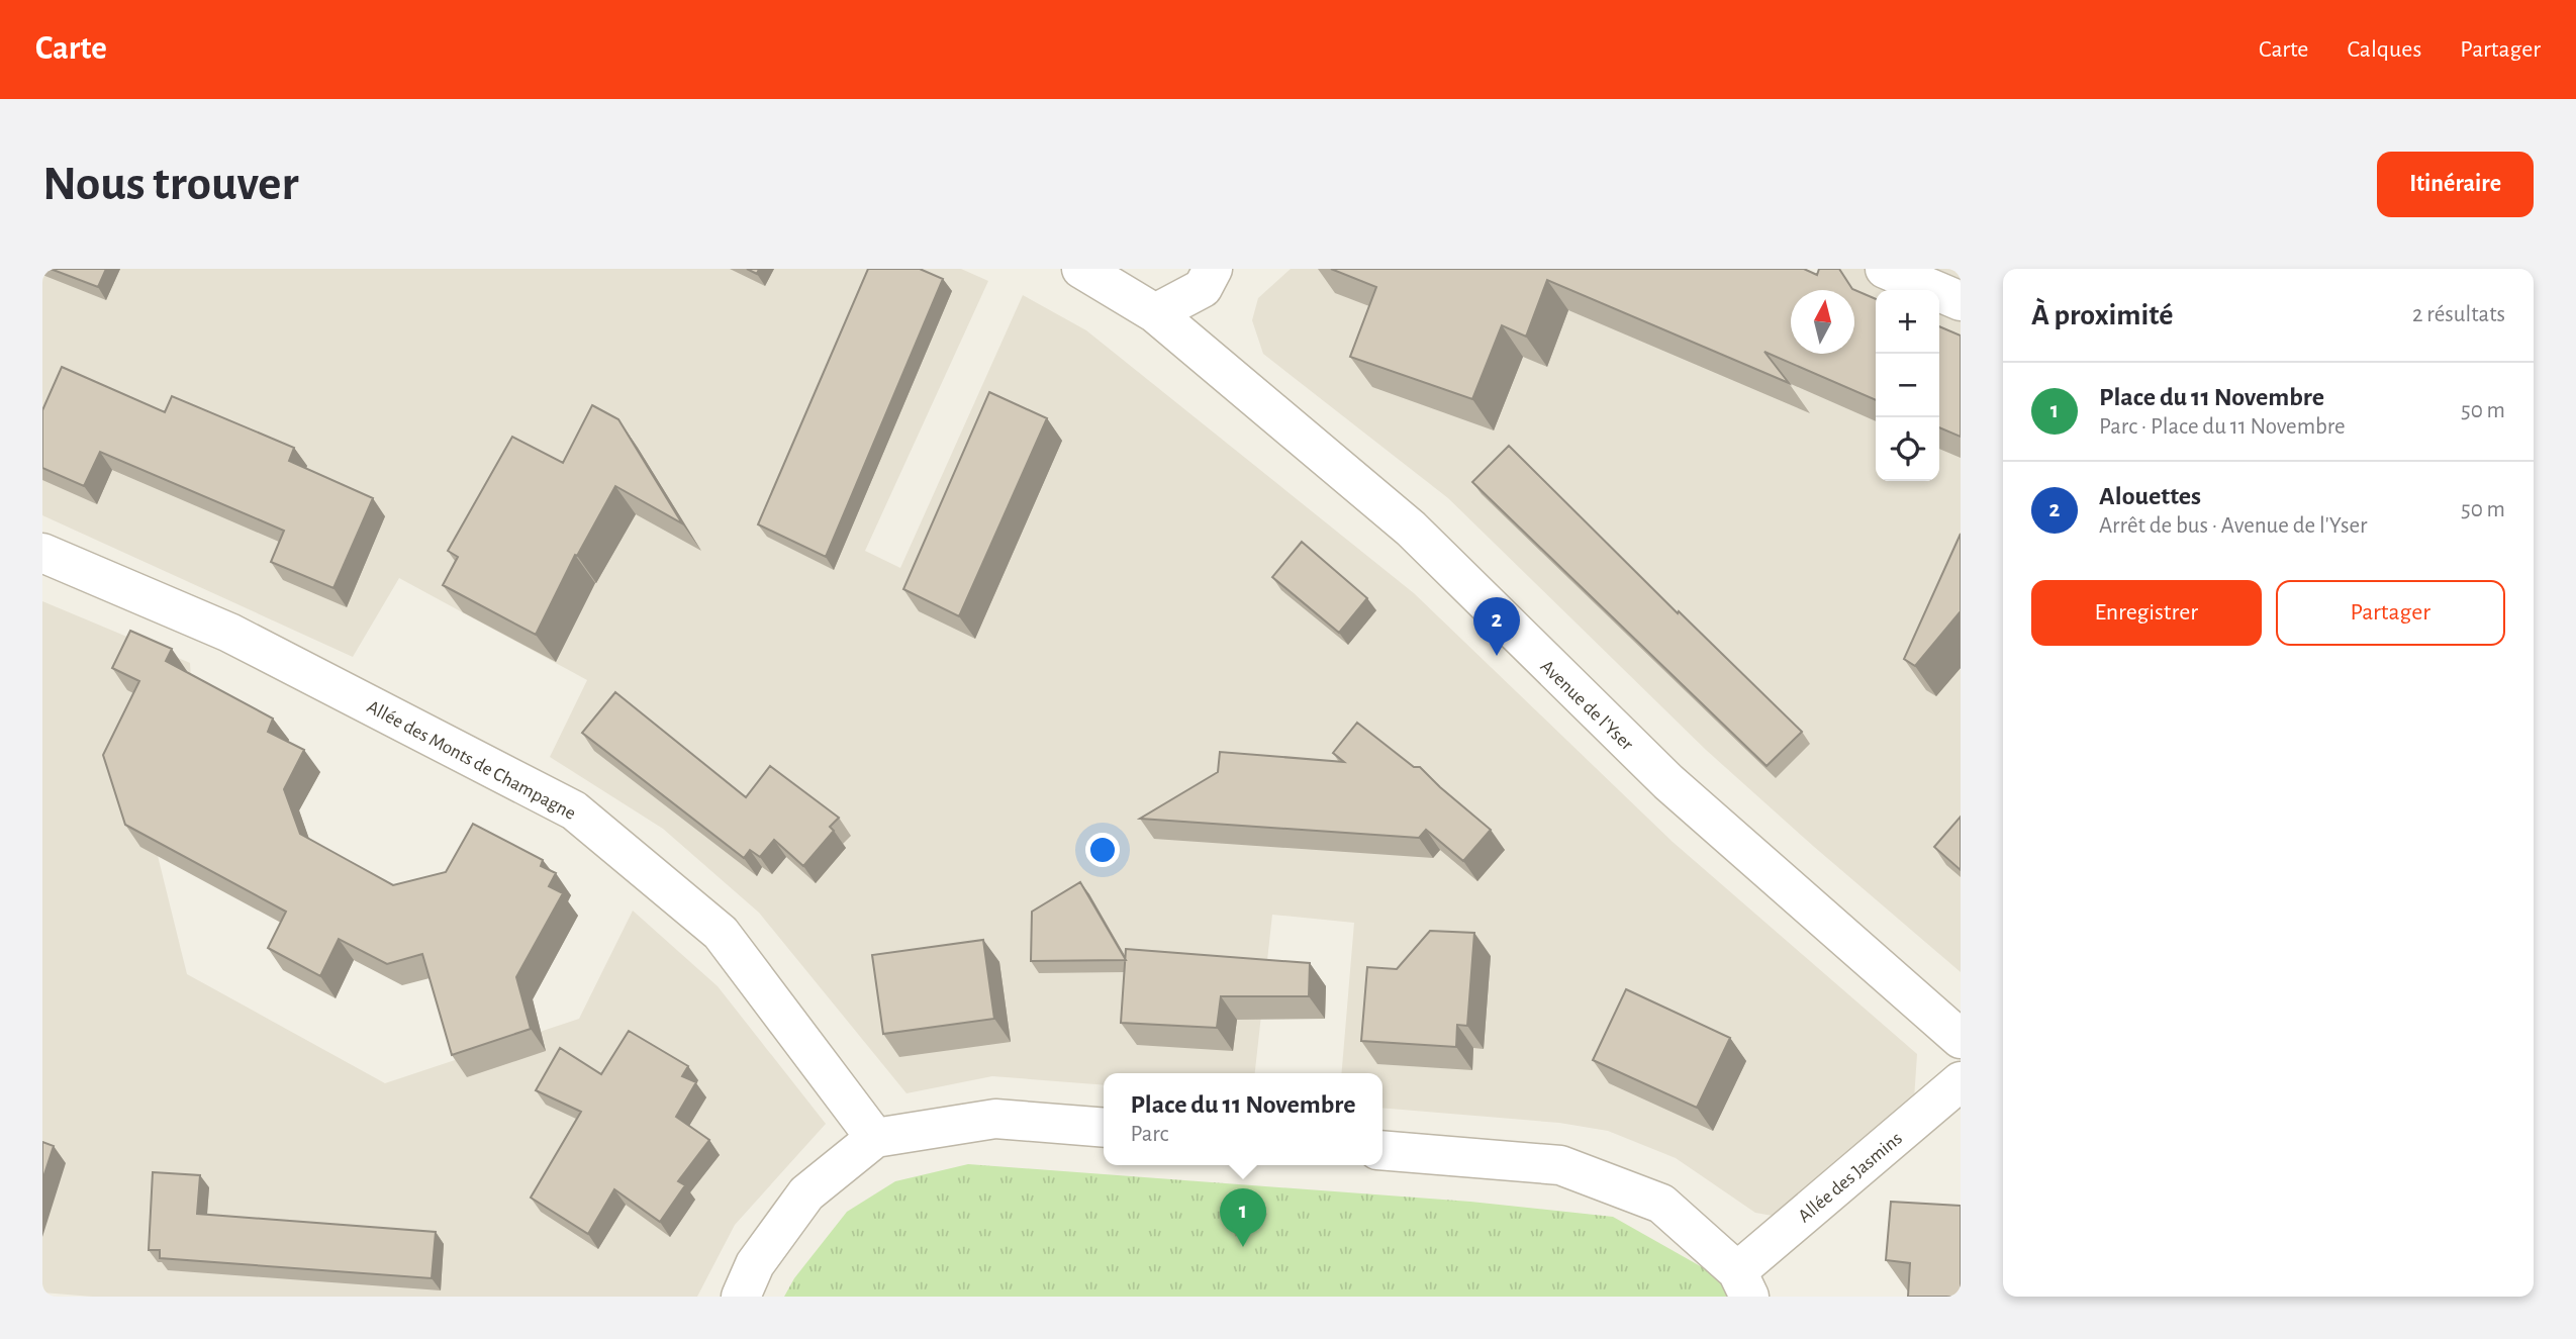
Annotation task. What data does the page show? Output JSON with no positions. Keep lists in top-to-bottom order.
{
  "streets": {
    "street": ["Avenue de l'Yser", "Allée des Monts de Champagne", "Allée des Jasmins"]
  },
  "north": "top",
  "page": {
    "header": "Carte",
    "nav": ["Carte", "Calques", "Partager"],
    "buttons": [
      "Itinéraire",
      ["Enregistrer", "Partager"]
    ],
    "title": "Nous trouver",
    "heading": ["À proximité", "2 résultats"],
    "map_buttons": ["+", "−"],
    "list": [
      {
        "mark": "1",
        "name": "Place du 11 Novembre",
        "note": "Parc · Place du 11 Novembre",
        "value": "50 m"
      },
      {
        "mark": "2",
        "name": "Alouettes",
        "note": "Arrêt de bus · Avenue de l'Yser",
        "value": "50 m"
      }
    ],
    "pins": ["2", "1"],
    "popup": ["Place du 11 Novembre", "Parc"]
  }
}
